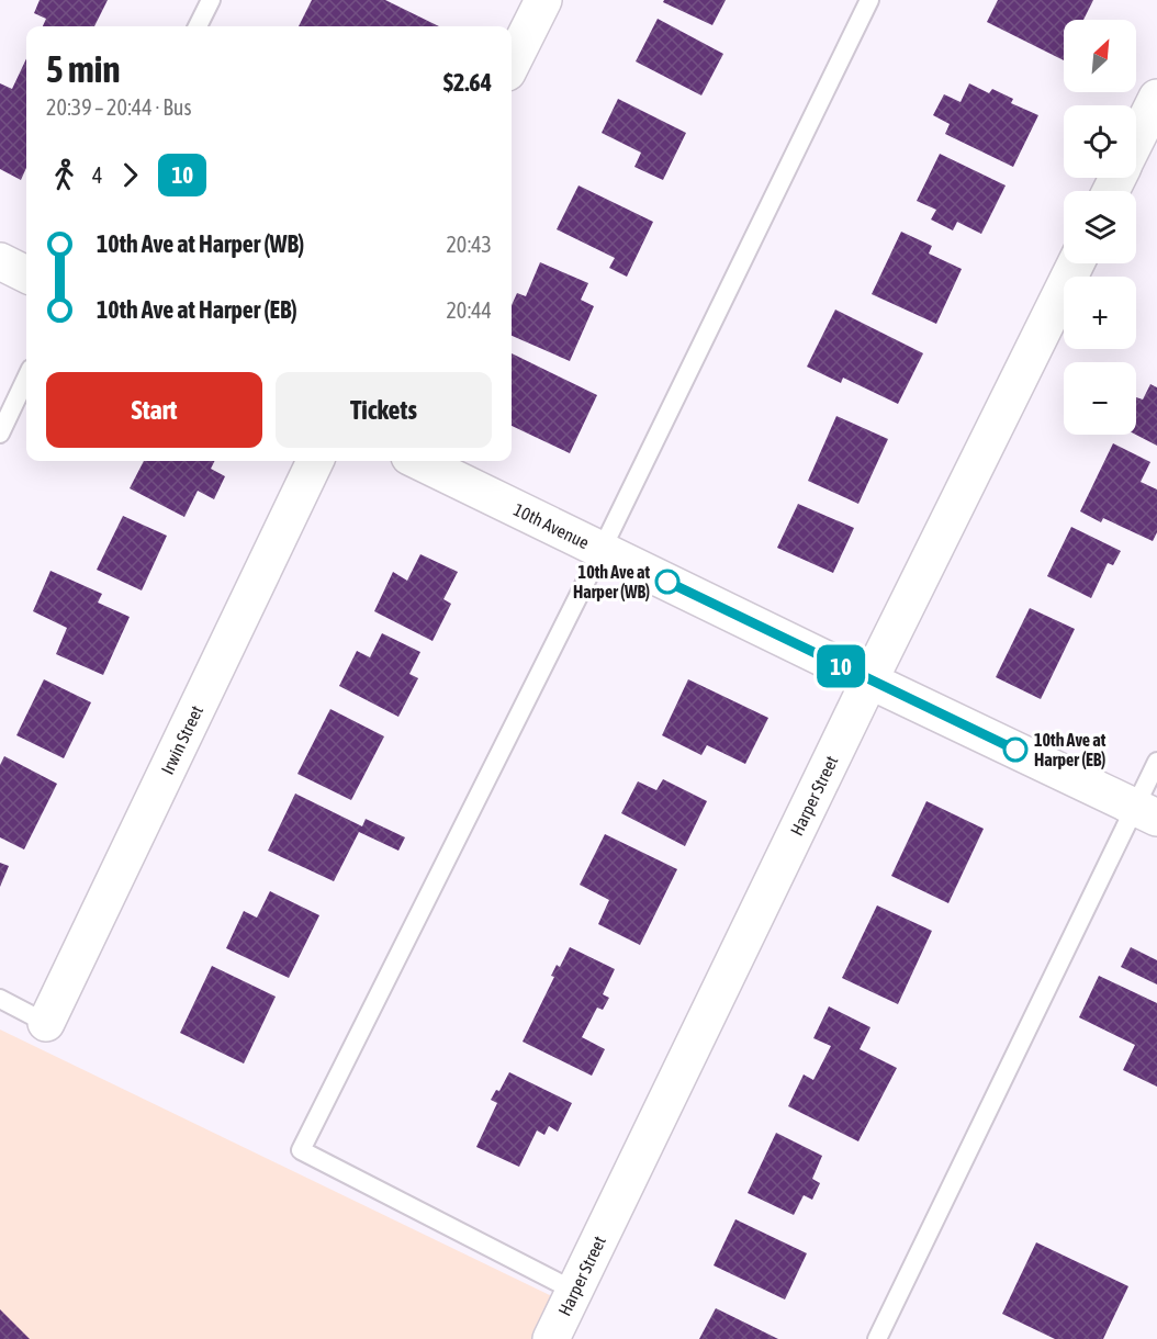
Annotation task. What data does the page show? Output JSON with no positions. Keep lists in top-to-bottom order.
{
  "streets": {
    "street": ["10th Avenue", "Irwin Street", "Harper Street"]
  },
  "crossings": [
    ["10th Avenue", "Harper Street"]
  ],
  "places": ["10th Ave at Harper (WB)", "10th Ave at Harper (EB)"],
  "lines": ["bus line 10"],
  "north": "top right",
  "page": {
    "on_map": "10",
    "map_buttons": ["+", "−"],
    "heading": ["5 min", "20:39 – 20:44 · Bus", "$2.64"],
    "legs": ["4", "10"],
    "list": [
      {
        "name": "10th Ave at Harper (WB)",
        "value": "20:43"
      },
      {
        "name": "10th Ave at Harper (EB)",
        "value": "20:44"
      }
    ],
    "buttons": ["Start", "Tickets"]
  }
}
